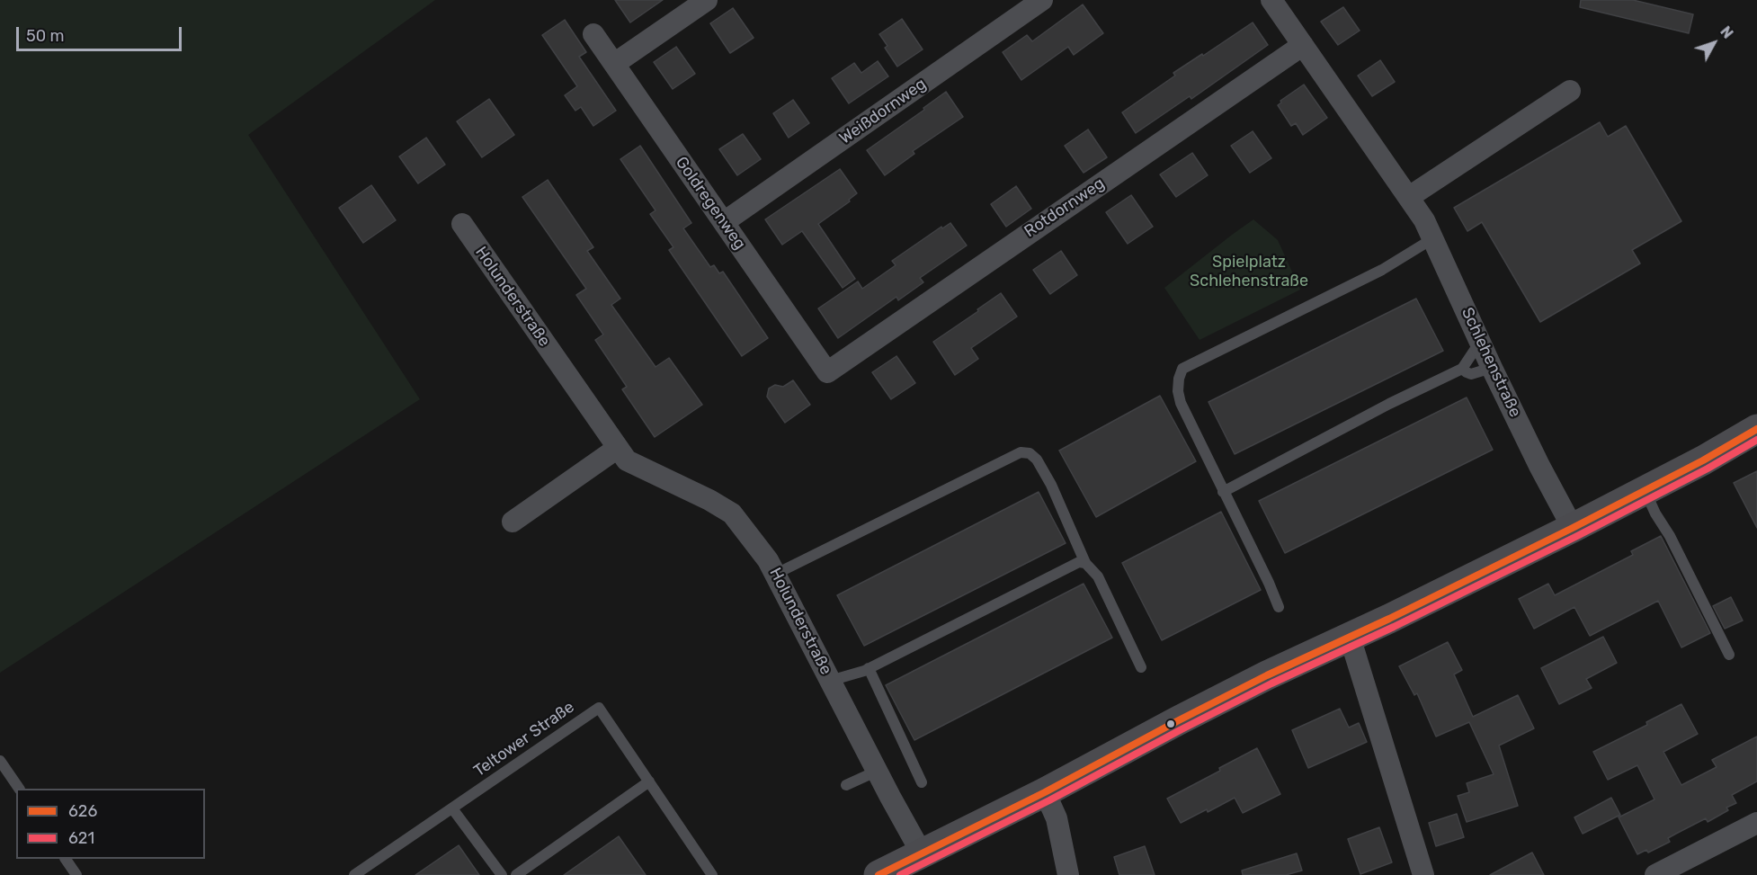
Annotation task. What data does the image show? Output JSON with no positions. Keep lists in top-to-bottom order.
{
  "streets": {
    "street": [
      "Weißdornweg",
      "Goldregenweg",
      "Rotdornweg",
      "Holunderstraße",
      "Schlehenstraße"
    ],
    "lane": ["Teltower Straße"]
  },
  "crossings": [
    ["Weißdornweg", "Goldregenweg"],
    ["Goldregenweg", "Rotdornweg"],
    ["Rotdornweg", "Schlehenstraße"]
  ],
  "parks": ["Spielplatz Schlehenstraße"],
  "lines": ["transit line 626", "transit line 621"],
  "legend": ["626", "621"],
  "scale_bar": "50 m",
  "north": "top right"
}
